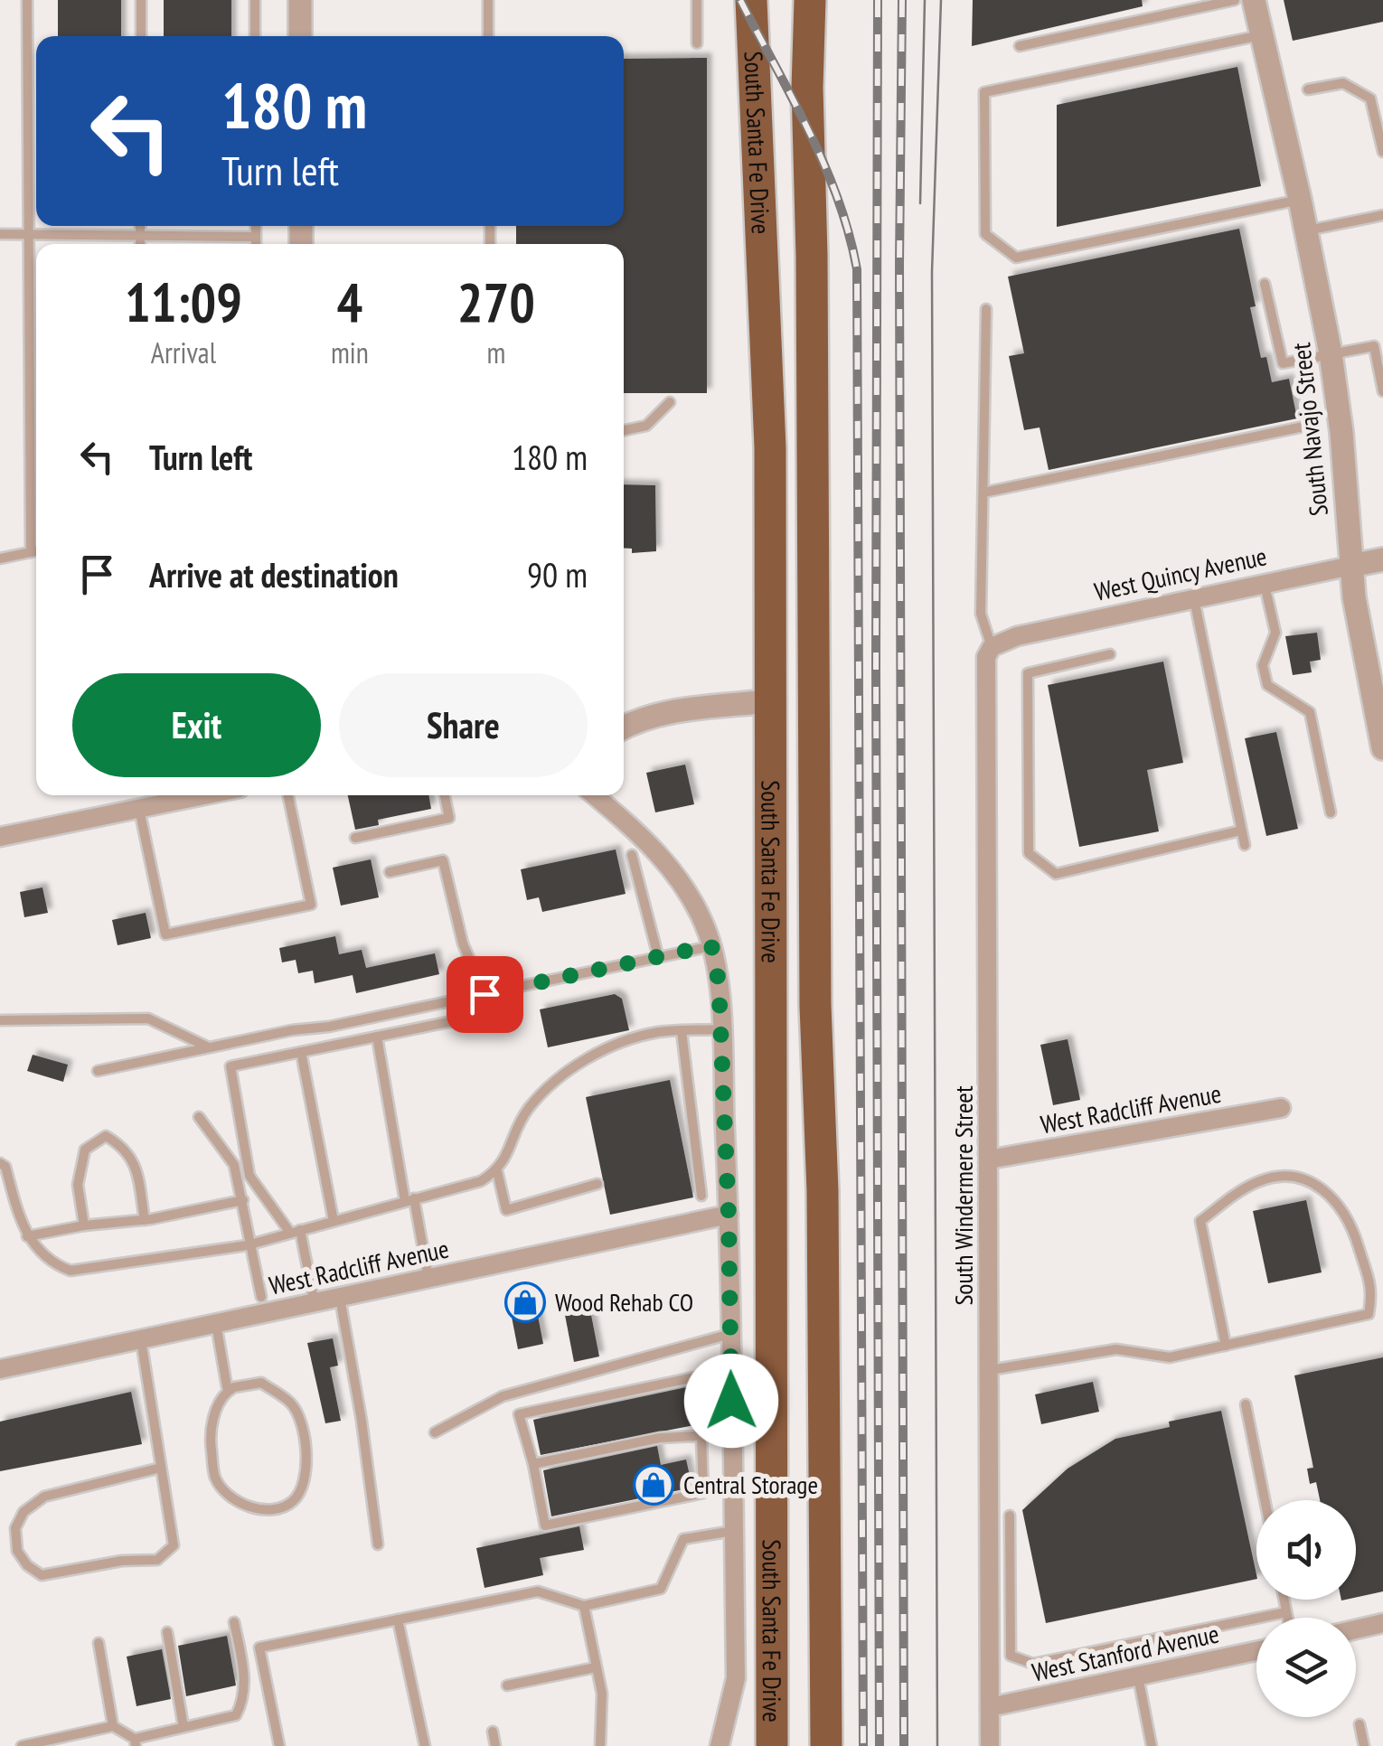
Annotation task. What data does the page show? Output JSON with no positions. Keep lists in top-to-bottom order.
{
  "streets": {
    "highway": ["South Santa Fe Drive"],
    "street": [
      "South Navajo Street",
      "West Quincy Avenue",
      "West Radcliff Avenue",
      "South Windermere Street",
      "West Stanford Avenue"
    ]
  },
  "crossings": [
    ["South Navajo Street", "West Quincy Avenue"],
    ["West Quincy Avenue", "South Windermere Street"],
    ["West Radcliff Avenue", "South Windermere Street"],
    ["South Windermere Street", "West Stanford Avenue"]
  ],
  "places": {
    "shop": ["Wood Rehab CO", "Central Storage"]
  },
  "page": {
    "turn": ["180 m", "Turn left"],
    "eta": [
      "11:09",
      "Arrival",
      "4",
      "min",
      "270",
      "m"
    ],
    "list": [
      {
        "name": "Turn left",
        "value": "180 m"
      },
      {
        "name": "Arrive at destination",
        "value": "90 m"
      }
    ],
    "buttons": ["Exit", "Share"]
  }
}
